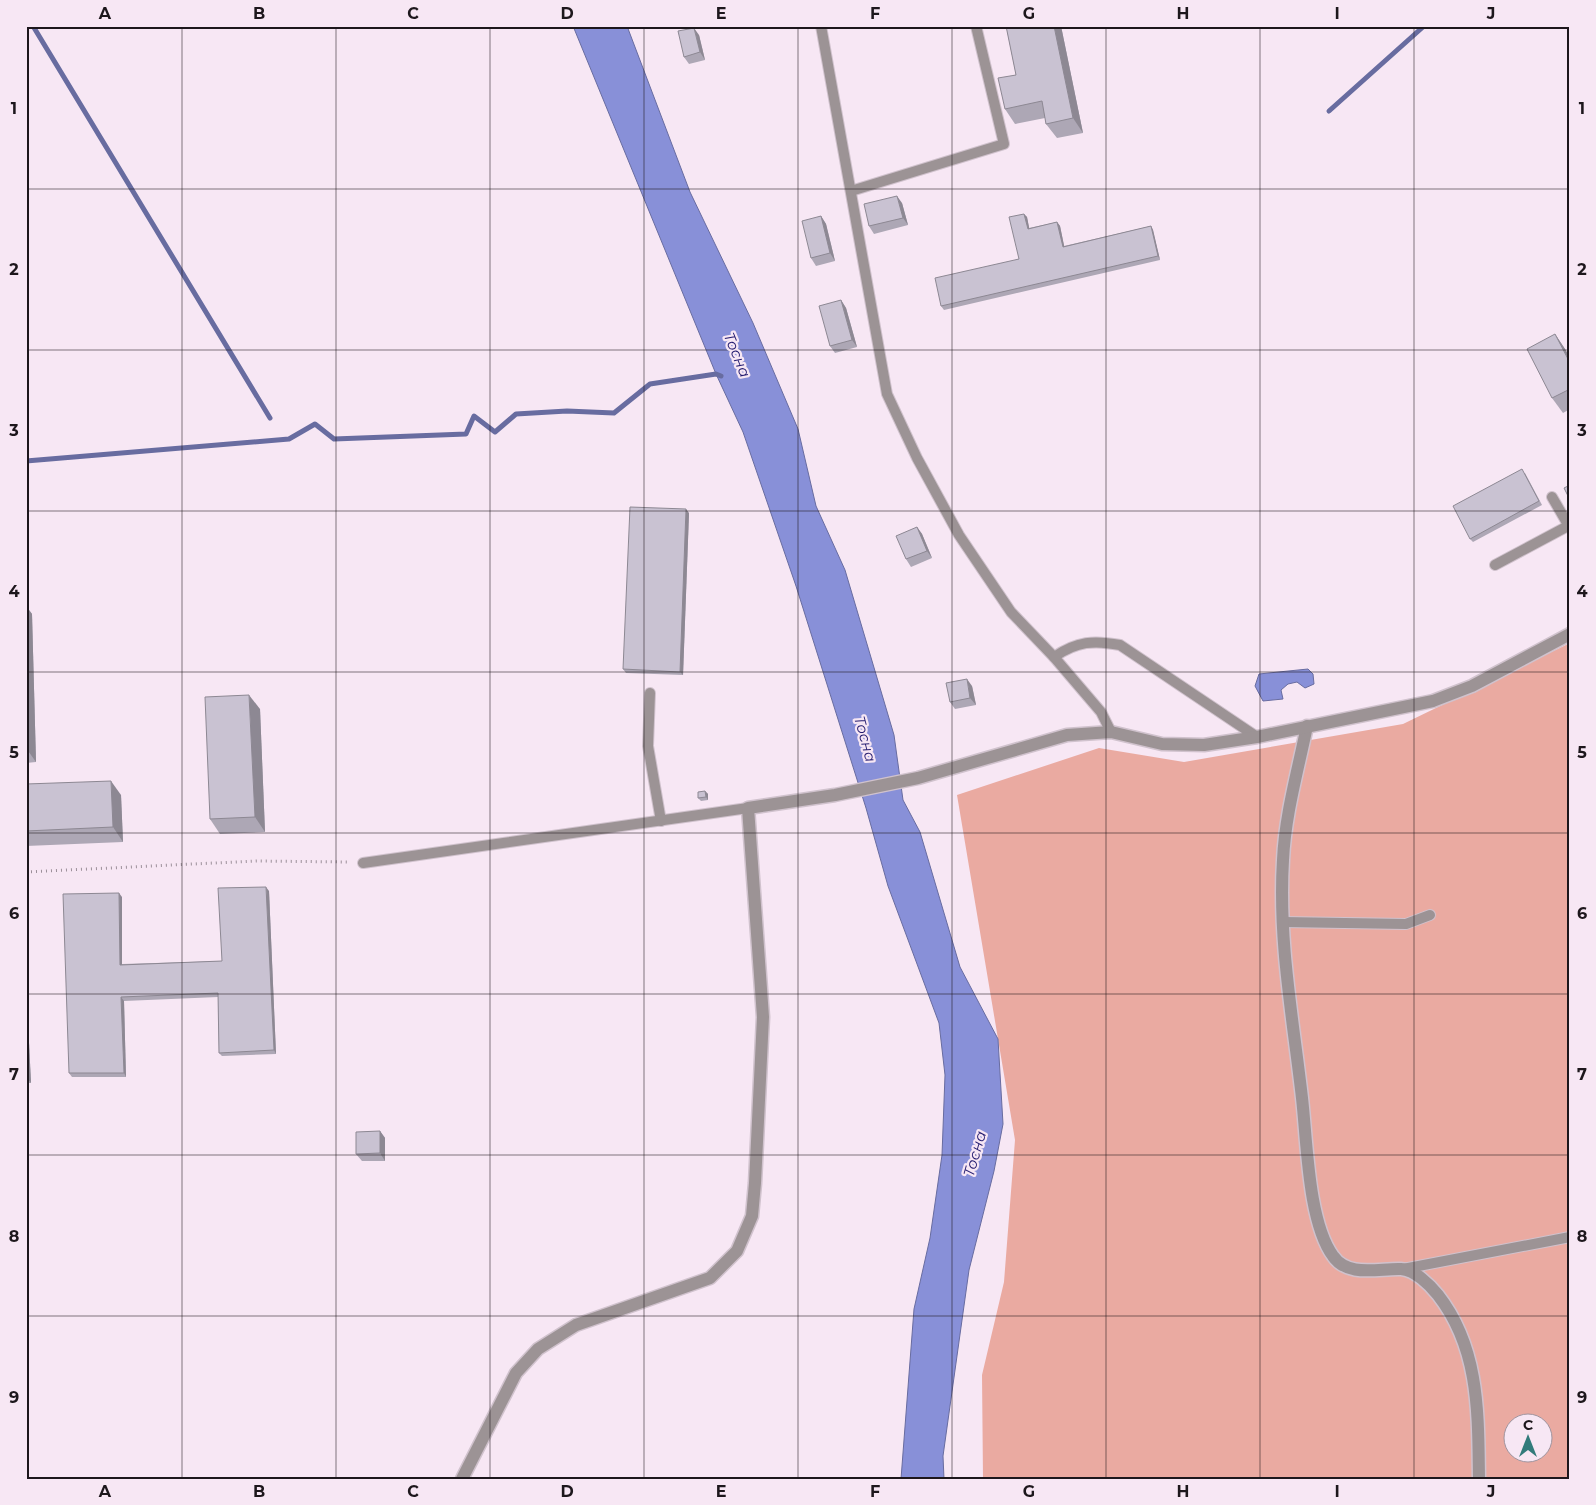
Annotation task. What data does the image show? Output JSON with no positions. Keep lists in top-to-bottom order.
{
  "water": ["Тосна"],
  "north": "top",
  "grid": {
    "columns": [
      "A",
      "B",
      "C",
      "D",
      "E",
      "F",
      "G",
      "H",
      "I",
      "J"
    ],
    "rows": [
      "1",
      "2",
      "3",
      "4",
      "5",
      "6",
      "7",
      "8",
      "9"
    ]
  }
}
